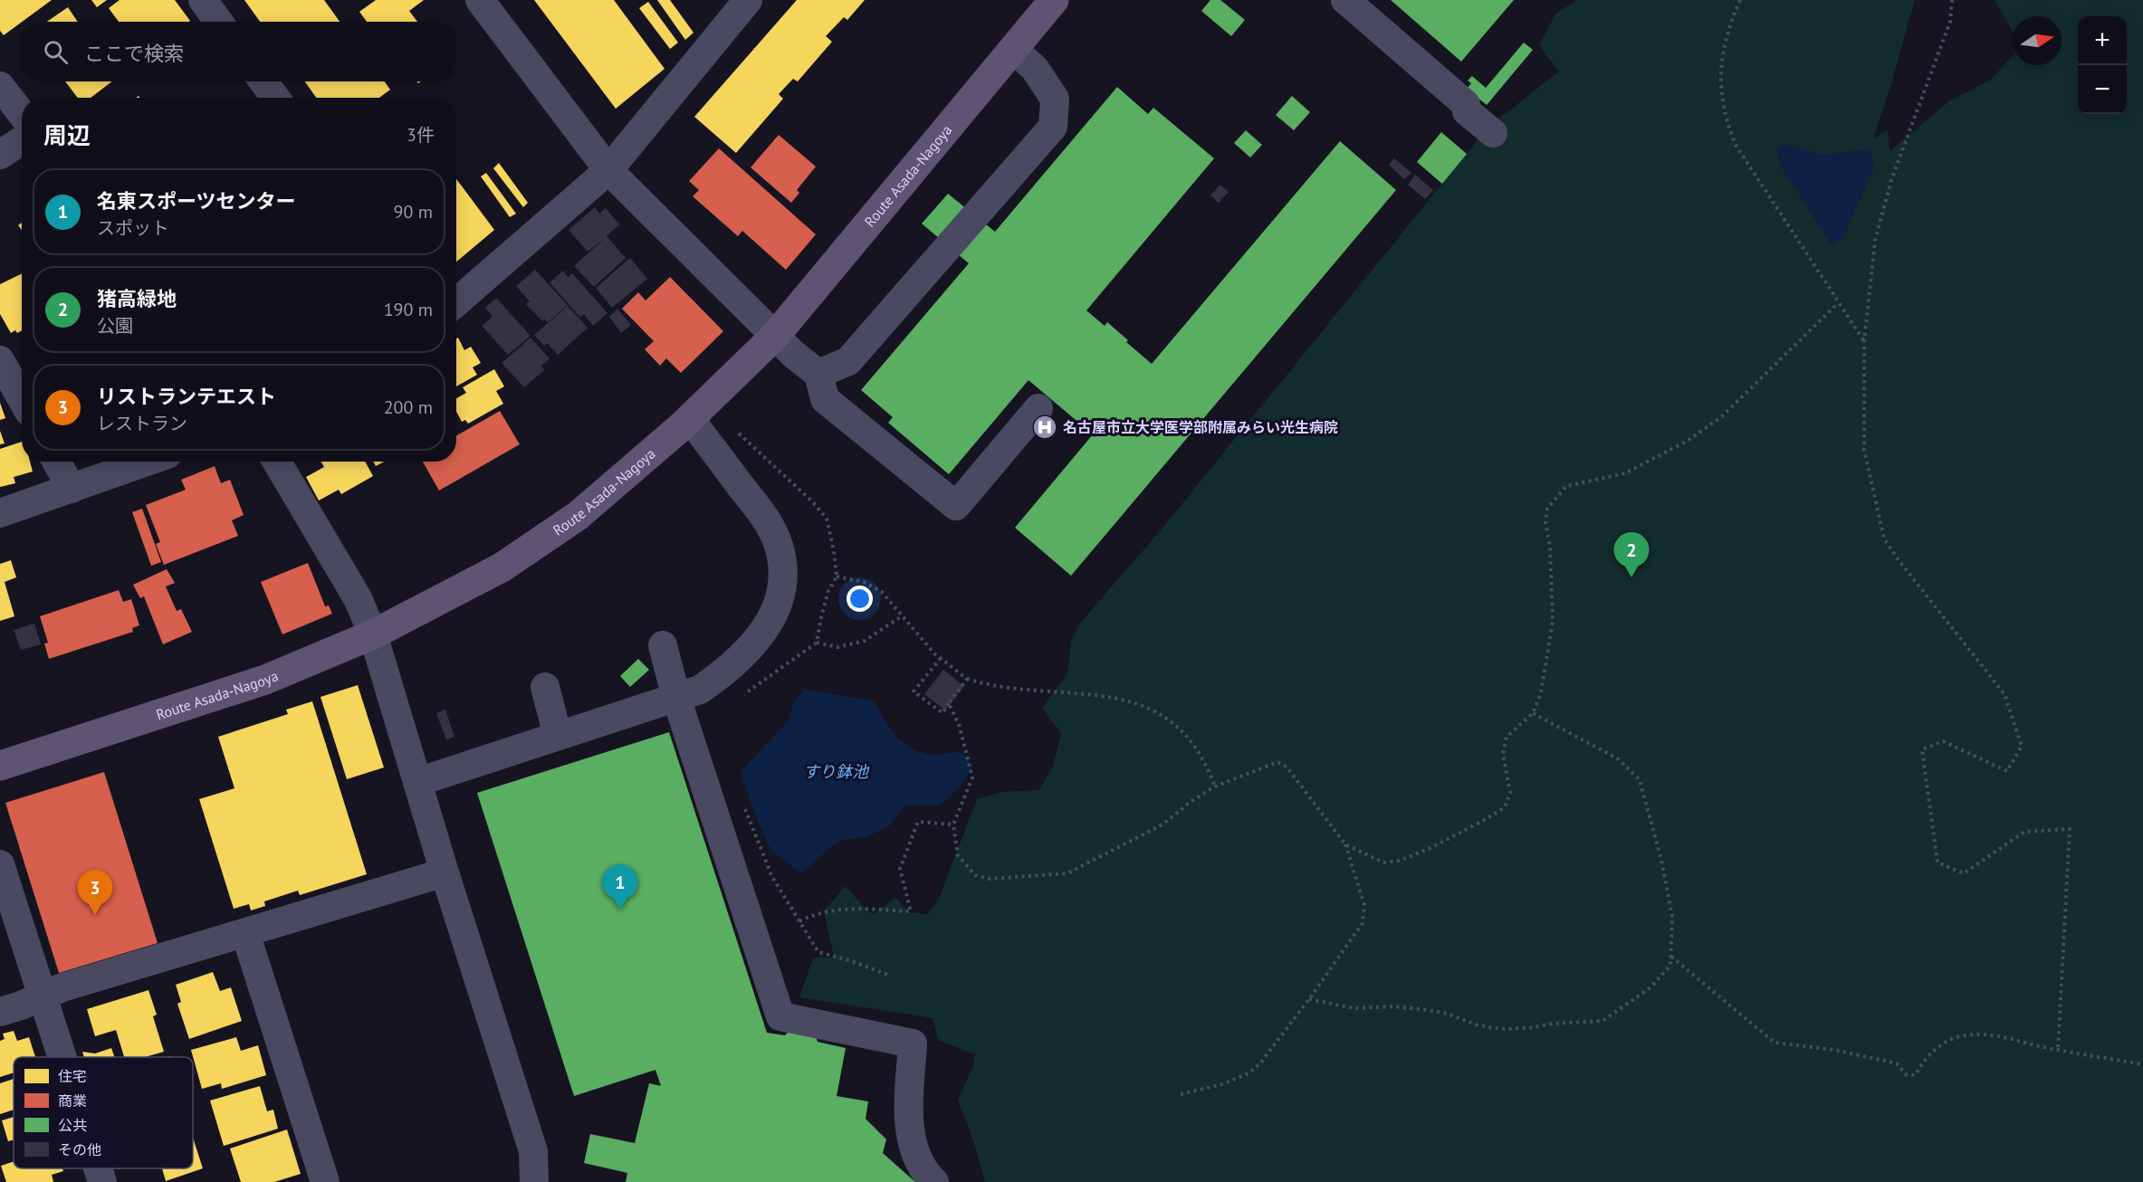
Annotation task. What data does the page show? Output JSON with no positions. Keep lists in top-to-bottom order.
{
  "streets": {
    "main road": ["Route Asada-Nagoya"]
  },
  "water": ["すり鉢池"],
  "places": {
    "hospital": ["名古屋市立大学医学部附属みらい光生病院"]
  },
  "legend": [
    "住宅",
    "商業",
    "公共",
    "その他"
  ],
  "north": "right",
  "page": {
    "map_buttons": ["+", "−"],
    "search": "ここで検索",
    "heading": ["周辺", "3件"],
    "list": [
      {
        "mark": "1",
        "name": "名東スポーツセンター",
        "note": "スポット",
        "value": "90 m"
      },
      {
        "mark": "2",
        "name": "猪高緑地",
        "note": "公園",
        "value": "190 m"
      },
      {
        "mark": "3",
        "name": "リストランテエスト",
        "note": "レストラン",
        "value": "200 m"
      }
    ],
    "pins": ["2", "1", "3"]
  }
}
